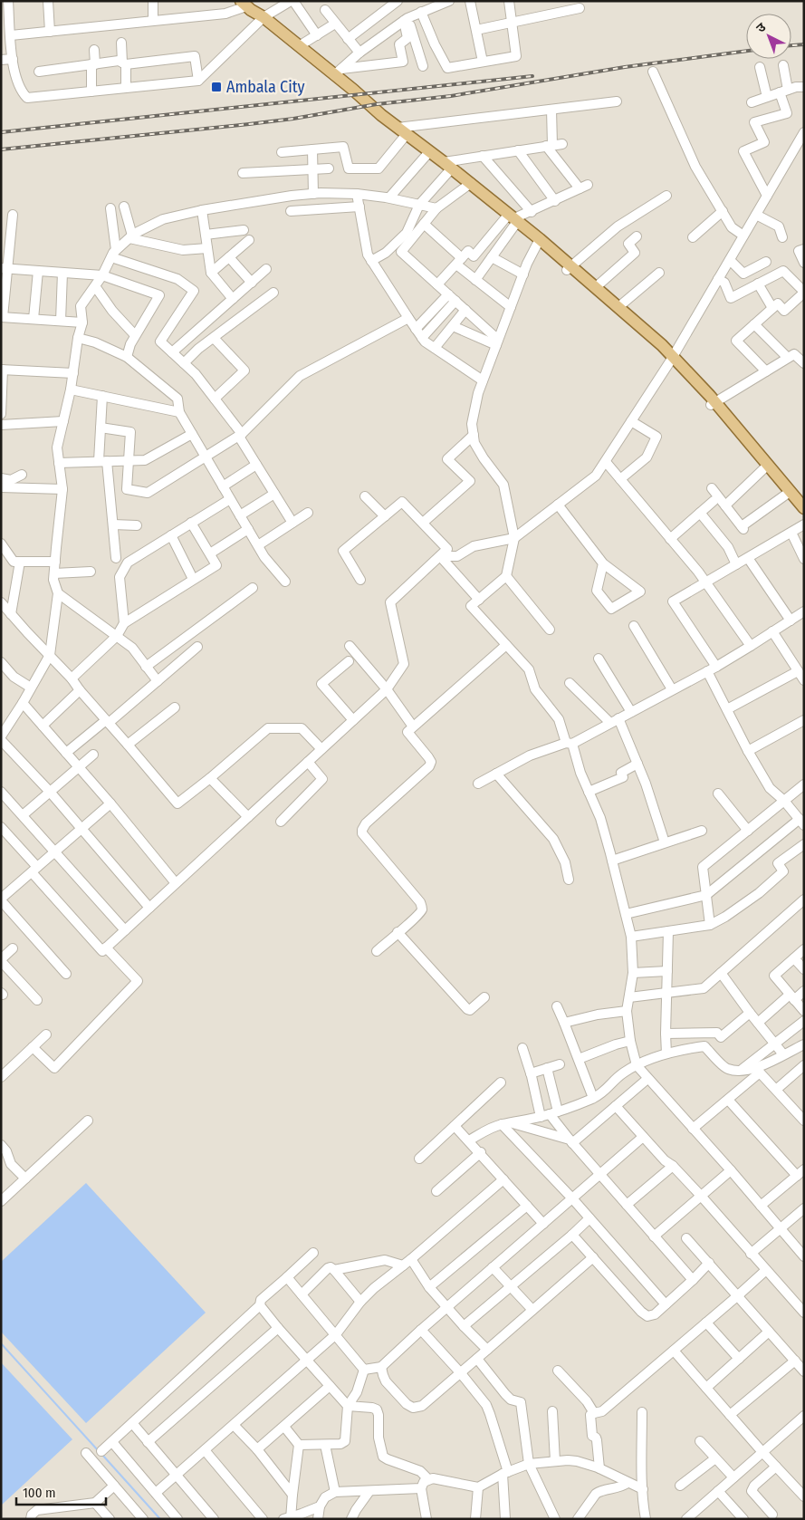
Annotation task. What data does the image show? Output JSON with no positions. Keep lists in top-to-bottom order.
{
  "places": {
    "transit": ["Ambala City"]
  },
  "scale_bar": "100 m",
  "north": "top left"
}
